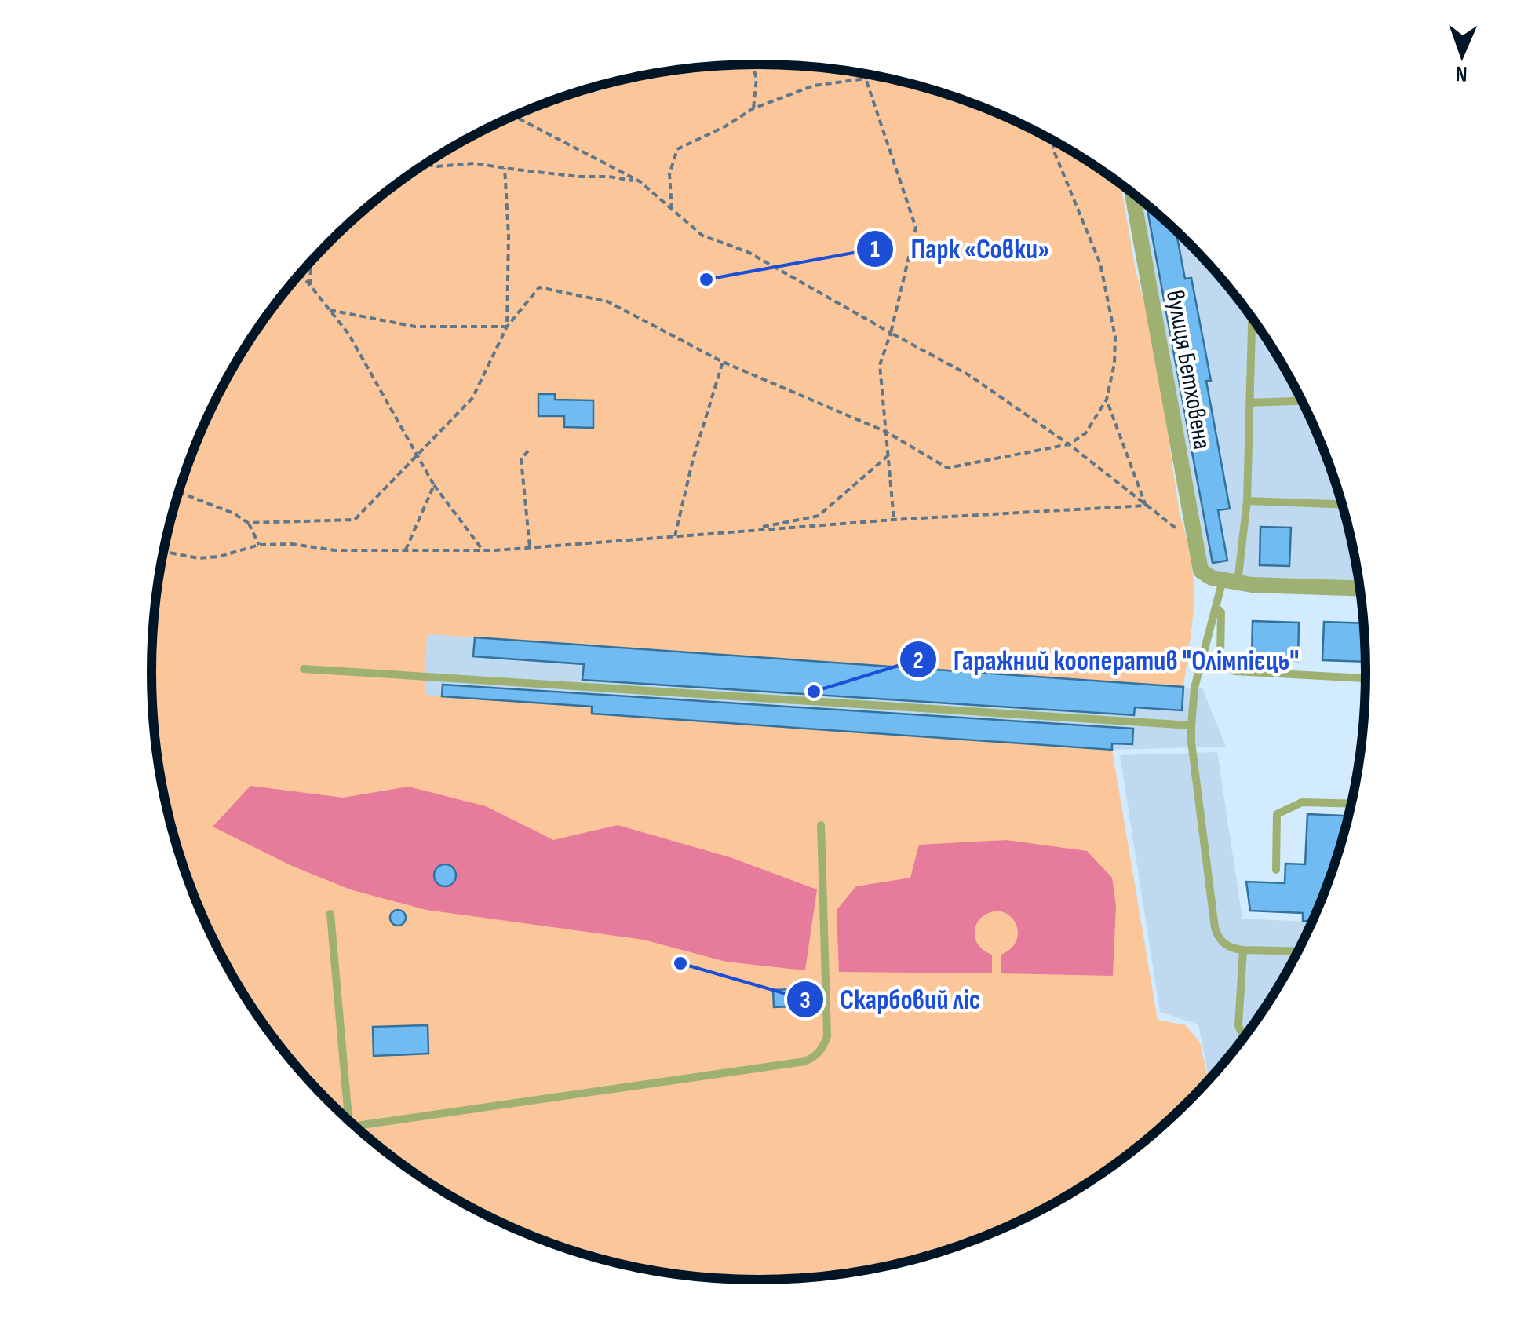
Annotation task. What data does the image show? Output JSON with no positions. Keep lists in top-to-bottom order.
{
  "streets": {
    "street": ["вулиця Бетховена"]
  },
  "places": ["Парк «Совки»", "Гаражний кооператив \"Олімпієць\"", "Скарбовий ліс"],
  "north": "bottom"
}
